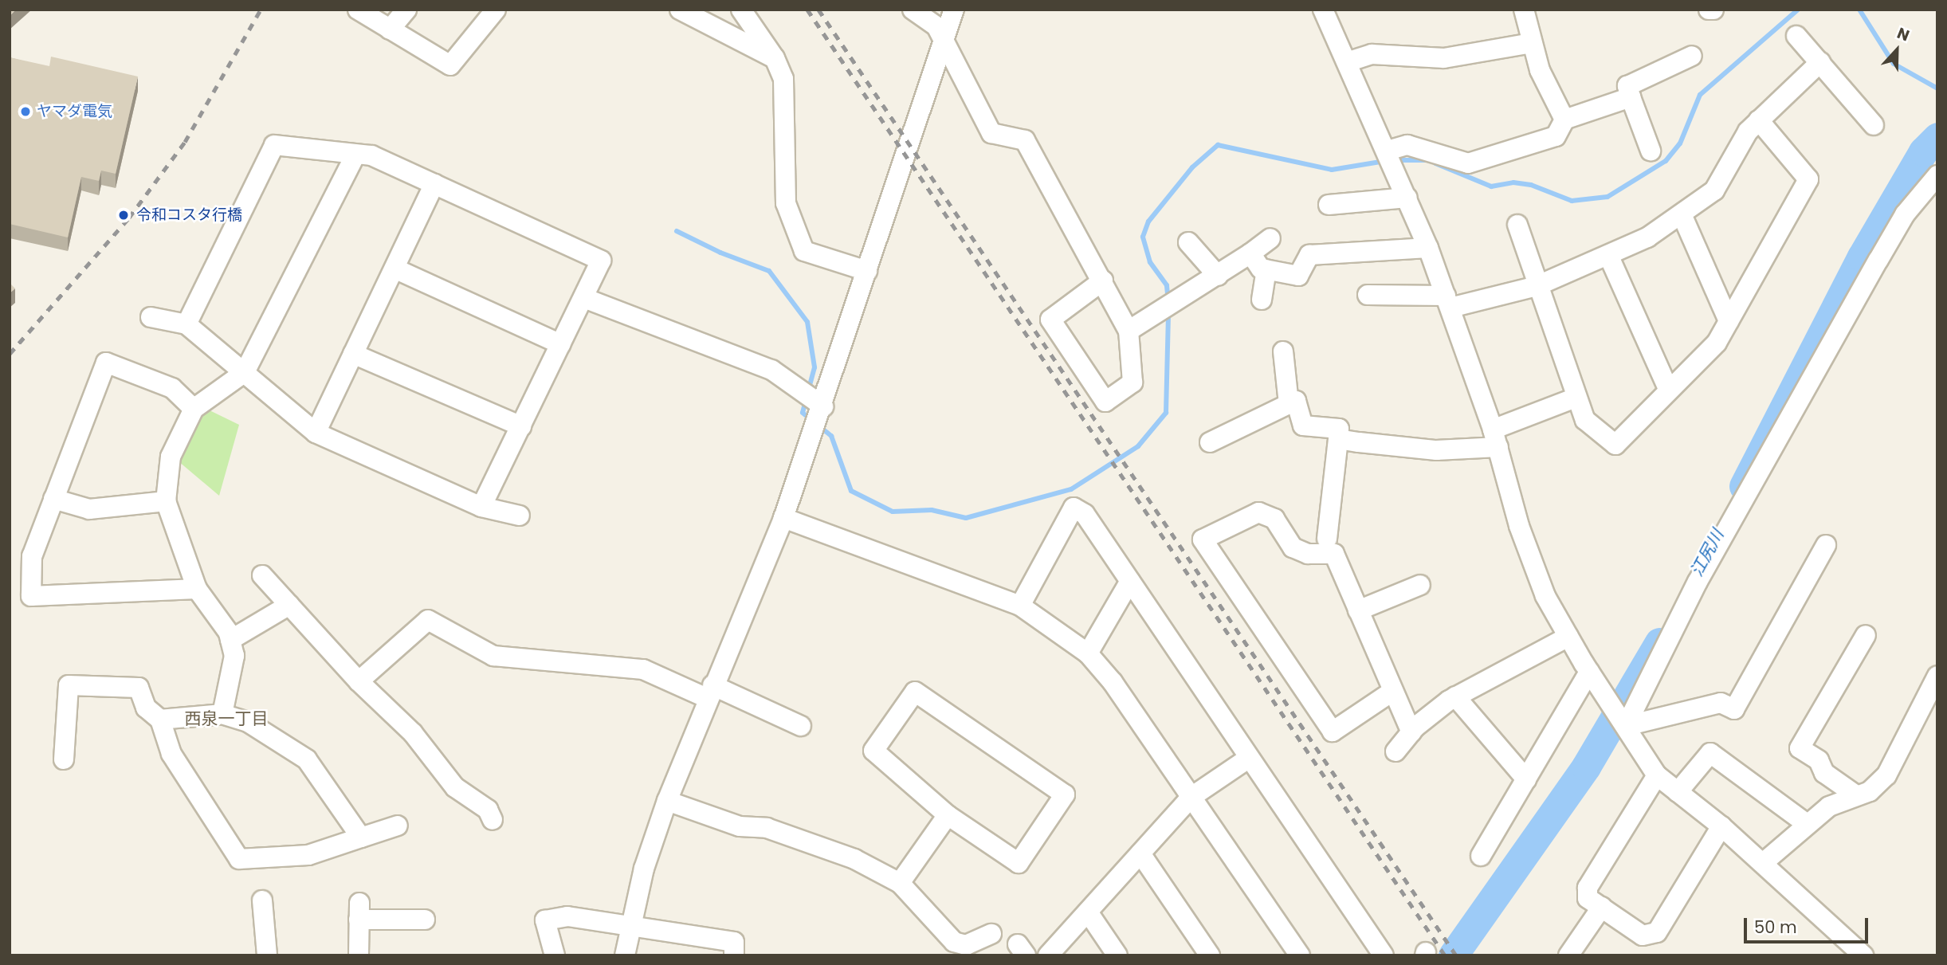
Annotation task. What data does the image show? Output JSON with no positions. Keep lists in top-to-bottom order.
{
  "districts": ["西泉一丁目"],
  "water": ["江尻川"],
  "places": ["ヤマダ電気", "令和コスタ行橋"],
  "scale_bar": "50 m",
  "north": "top"
}
